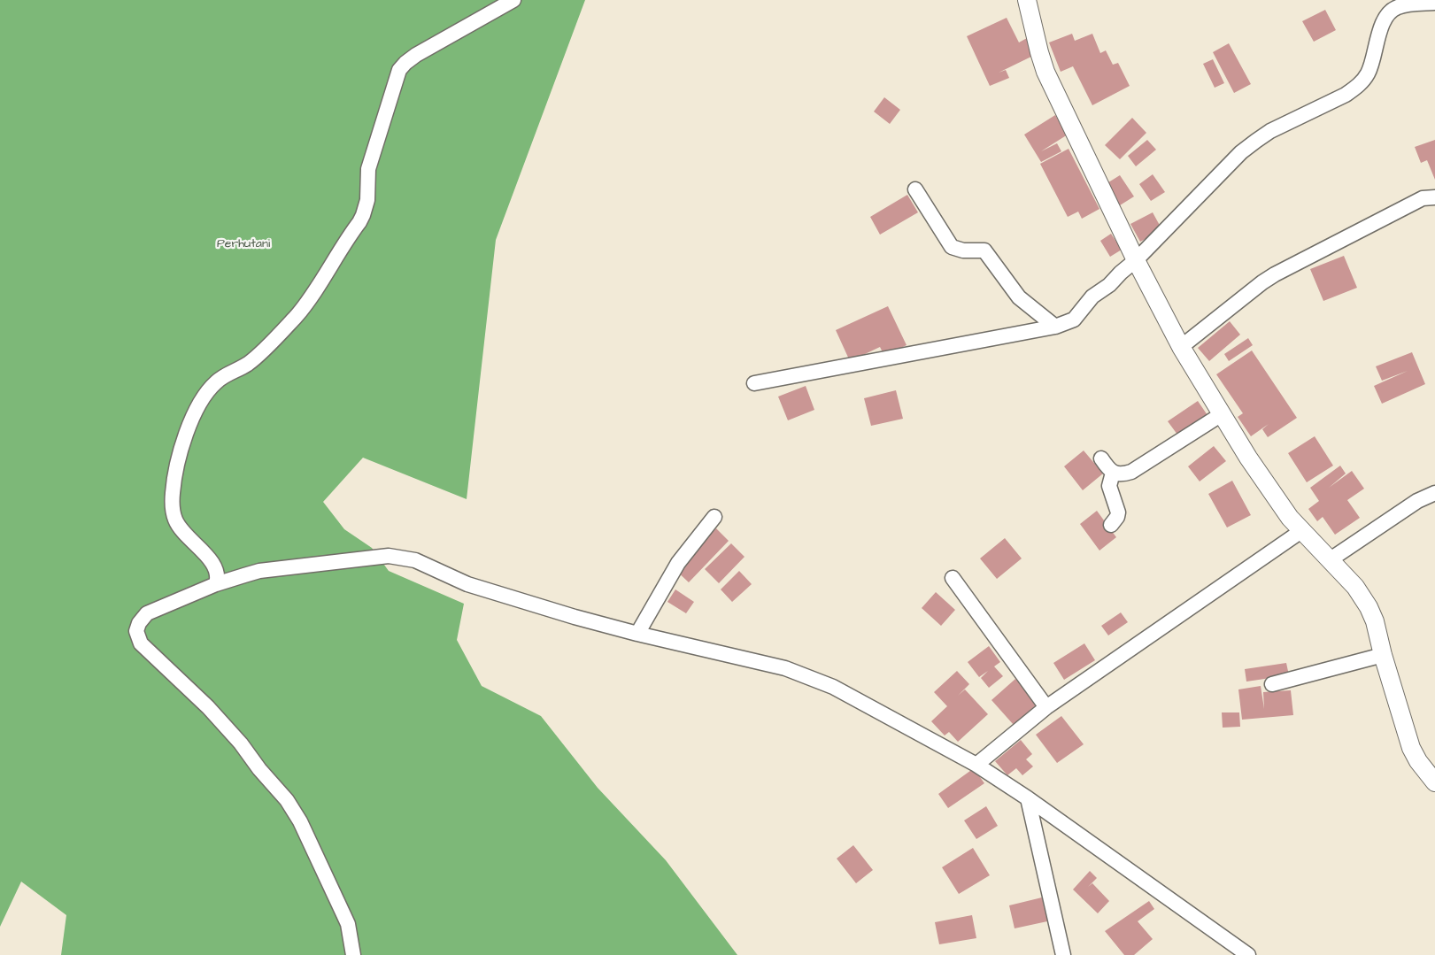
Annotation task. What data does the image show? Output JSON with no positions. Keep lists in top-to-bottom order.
{
  "parks": ["Perhutani"]
}
